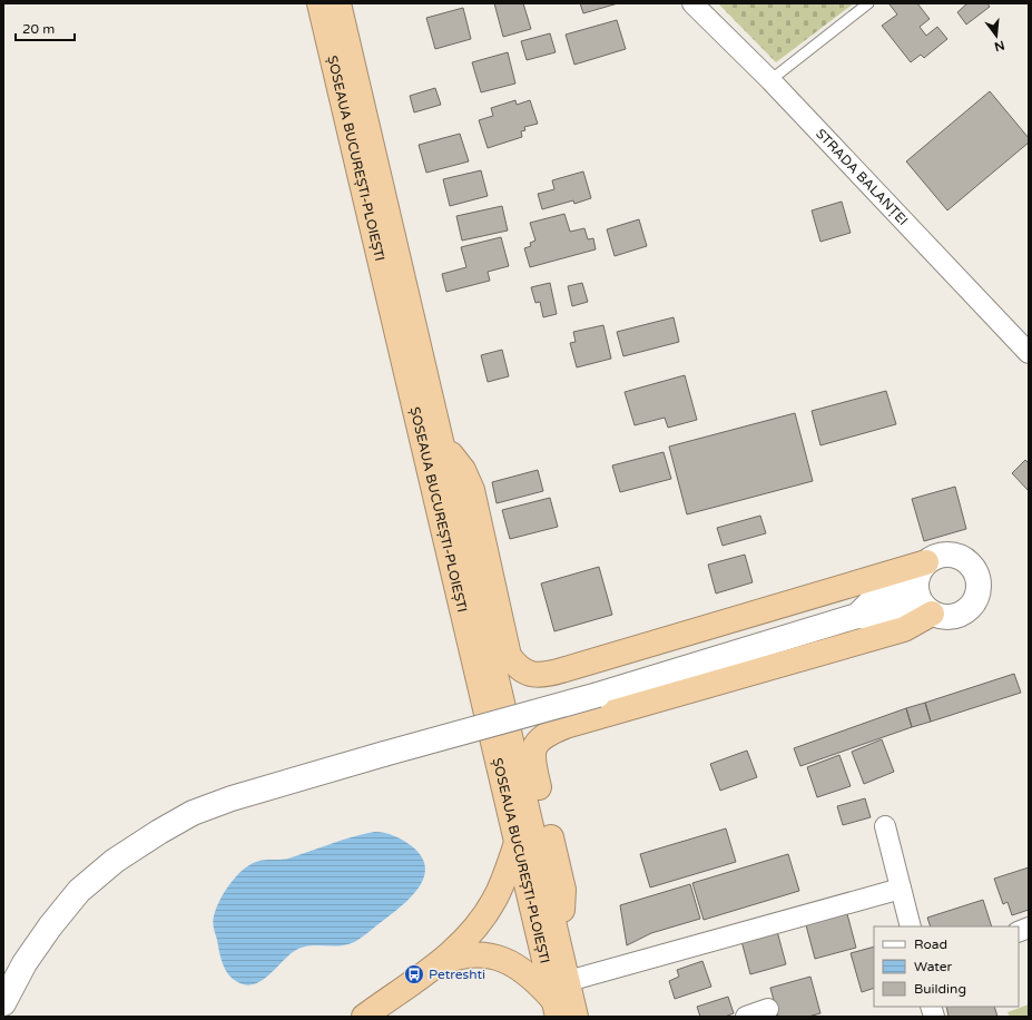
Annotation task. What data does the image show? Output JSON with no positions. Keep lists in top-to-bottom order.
{
  "streets": {
    "highway": ["ȘOSEAUA BUCUREȘTI-PLOIEȘTI"],
    "street": ["STRADA BALANȚEI"]
  },
  "places": {
    "bus stop": ["Petreshti"]
  },
  "legend": ["Road", "Water", "Building"],
  "scale_bar": "20 m",
  "north": "bottom"
}
